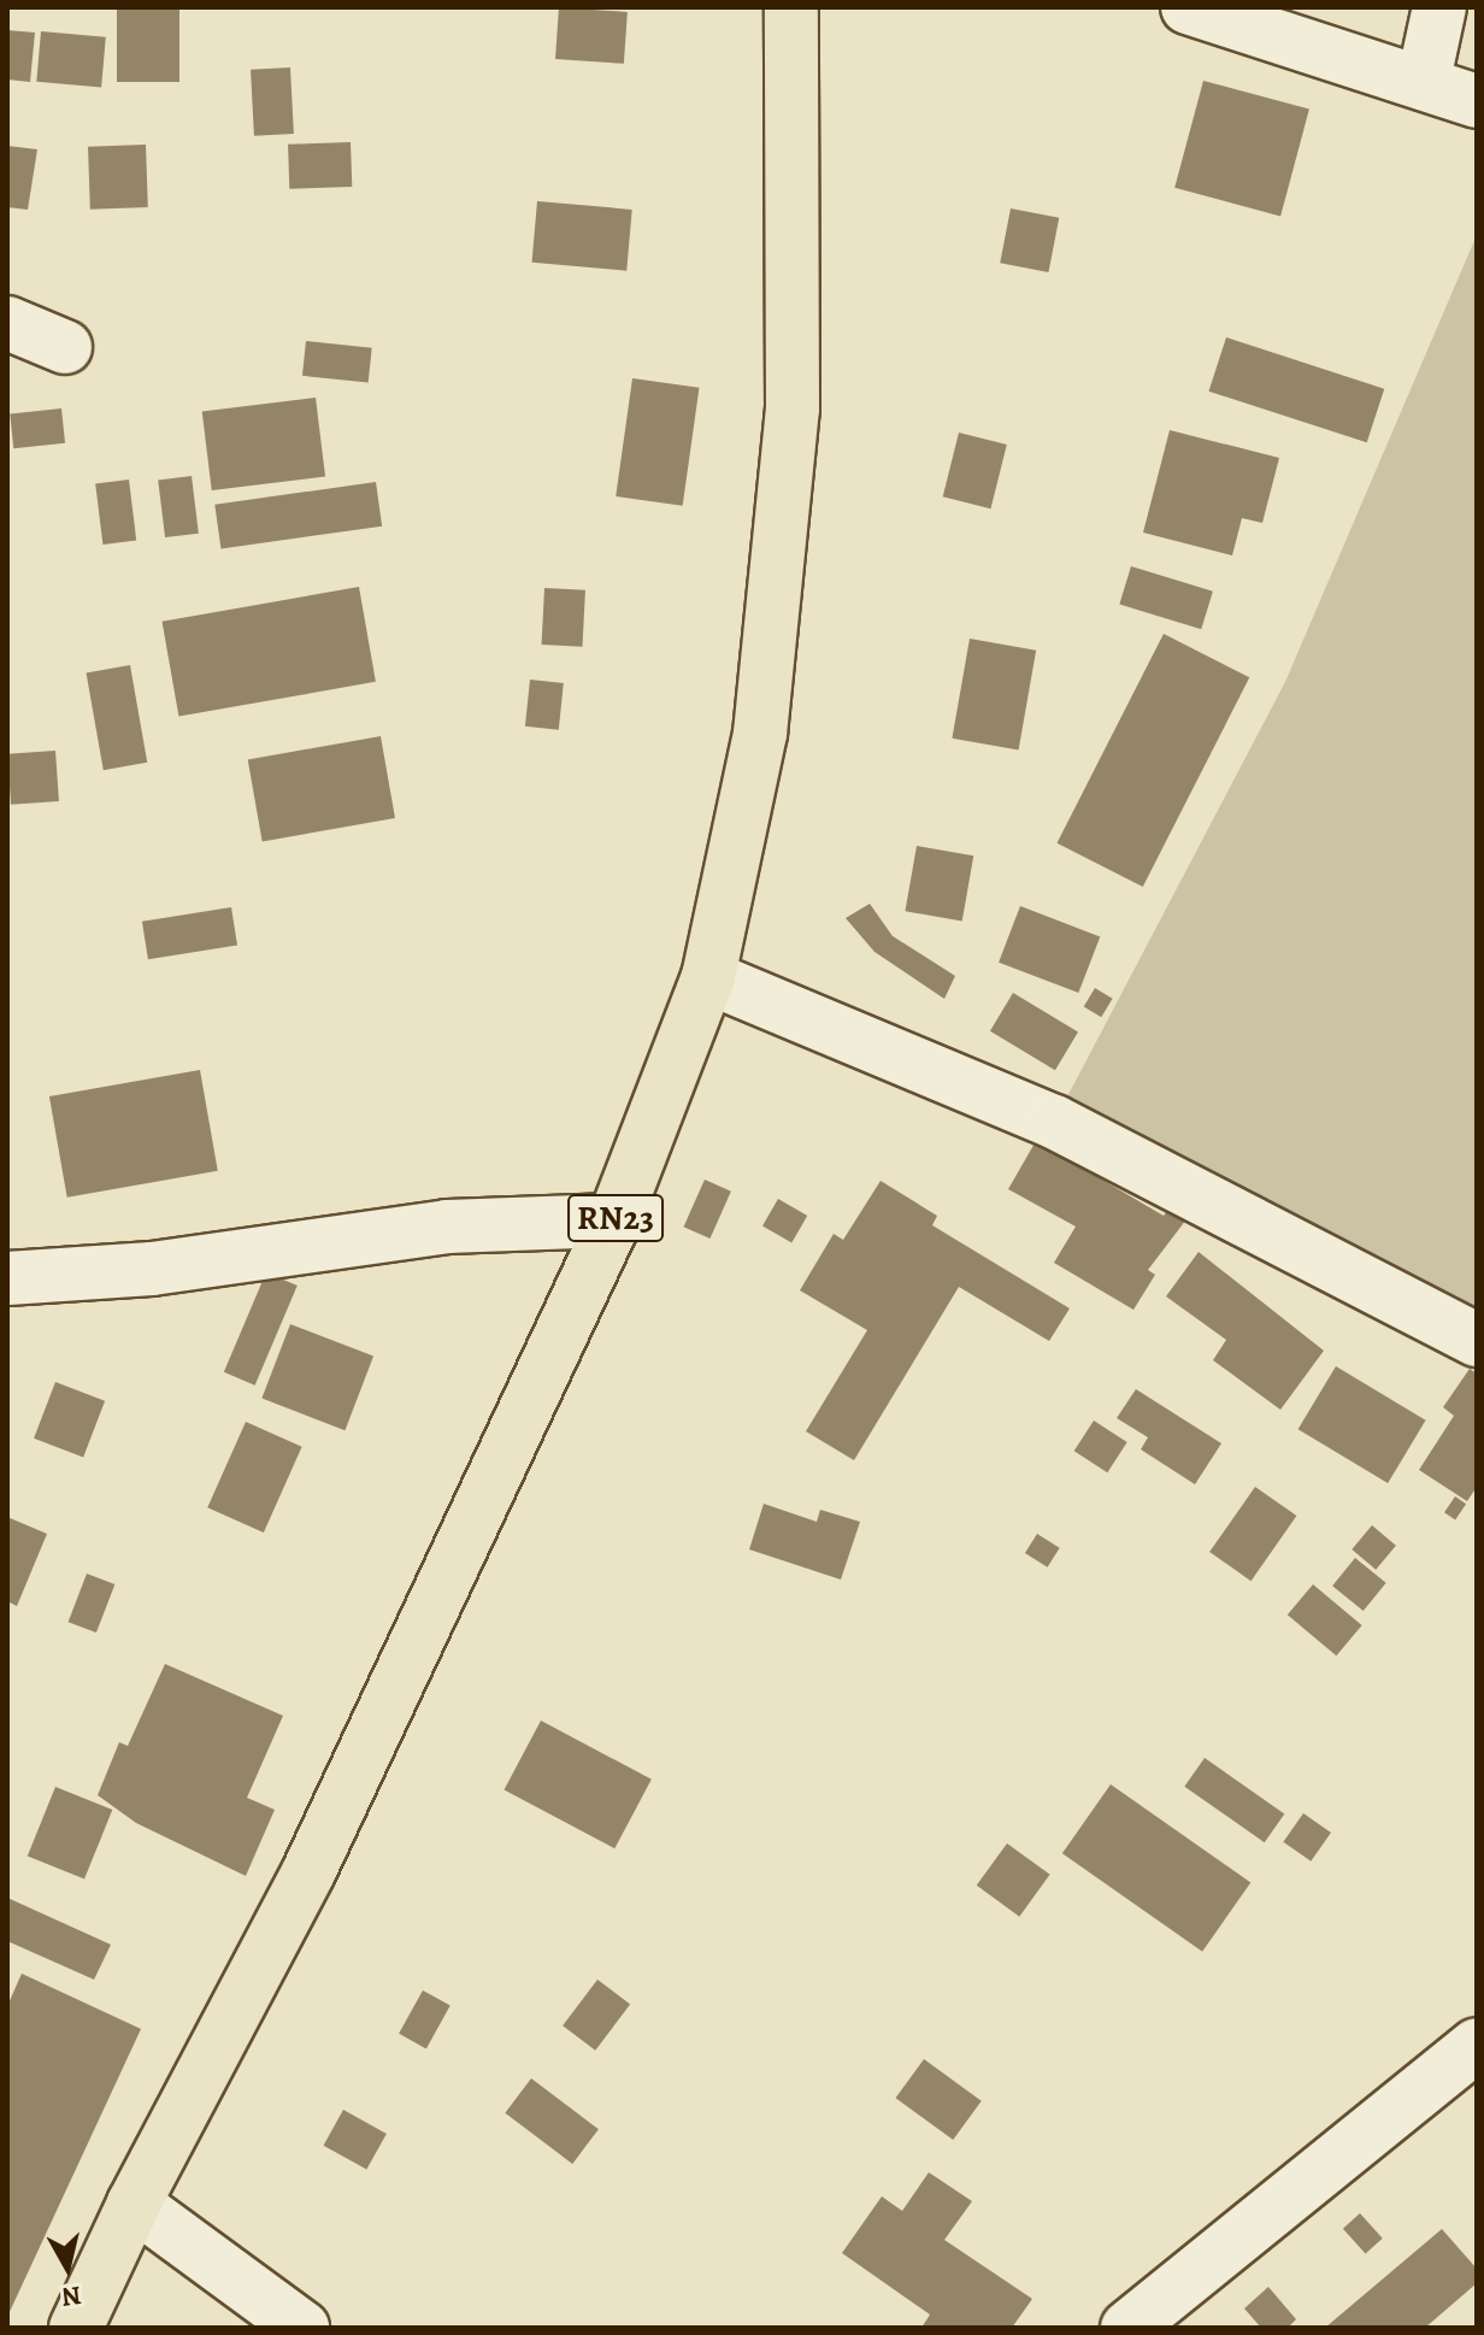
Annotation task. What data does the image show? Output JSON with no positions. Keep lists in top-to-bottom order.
{
  "streets": {
    "main road": ["RN23"]
  },
  "north": "bottom"
}
